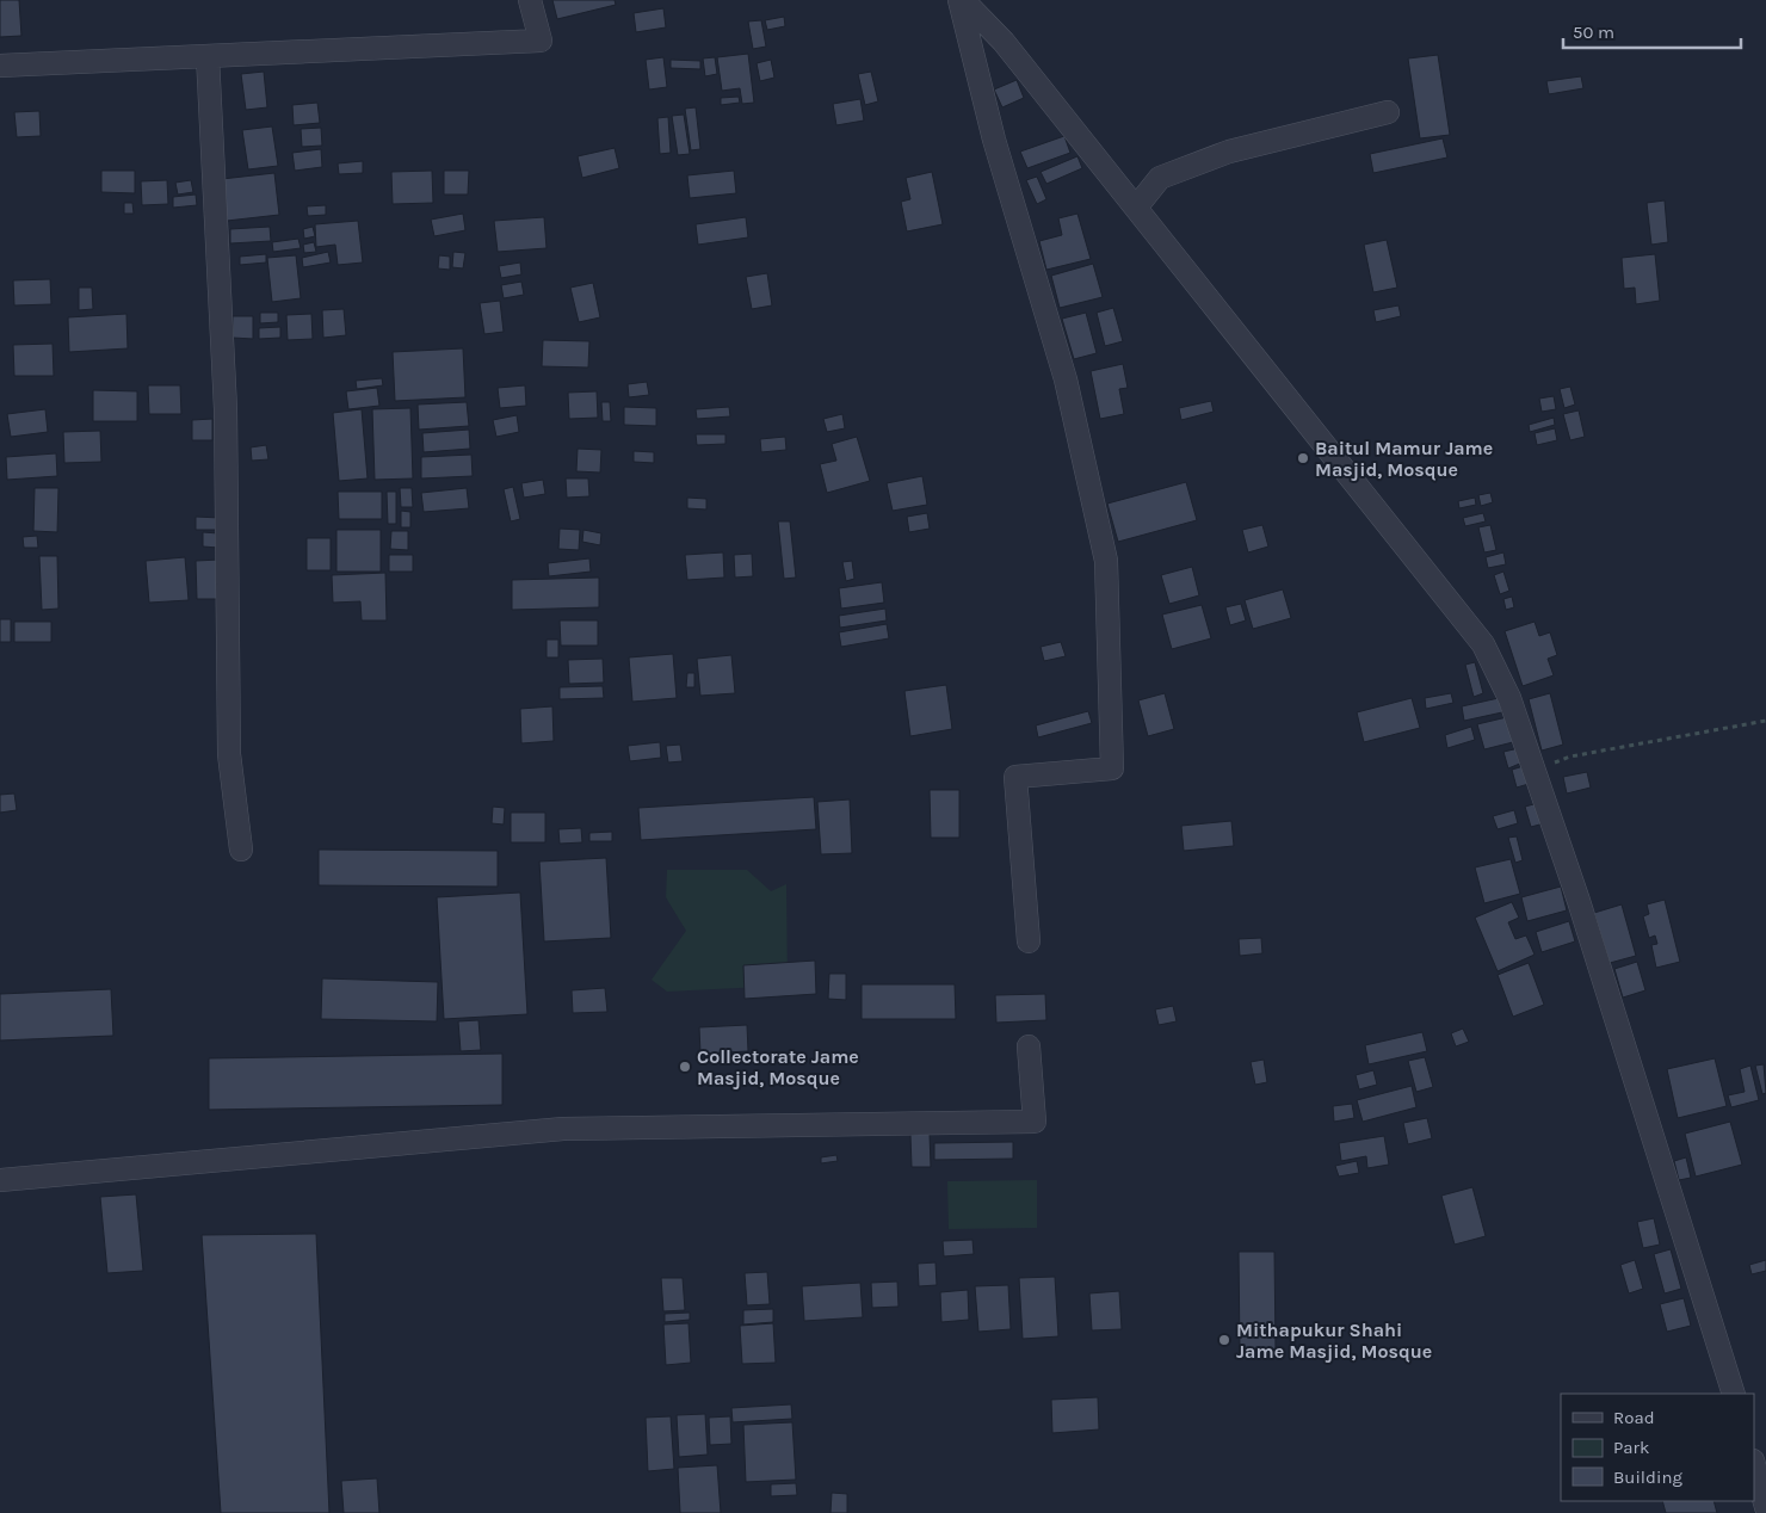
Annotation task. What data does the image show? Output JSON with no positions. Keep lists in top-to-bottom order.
{
  "places": ["Baitul Mamur Jame Masjid, Mosque", "Collectorate Jame Masjid, Mosque", "Mithapukur Shahi Jame Masjid, Mosque"],
  "legend": ["Road", "Park", "Building"],
  "scale_bar": "50 m"
}
